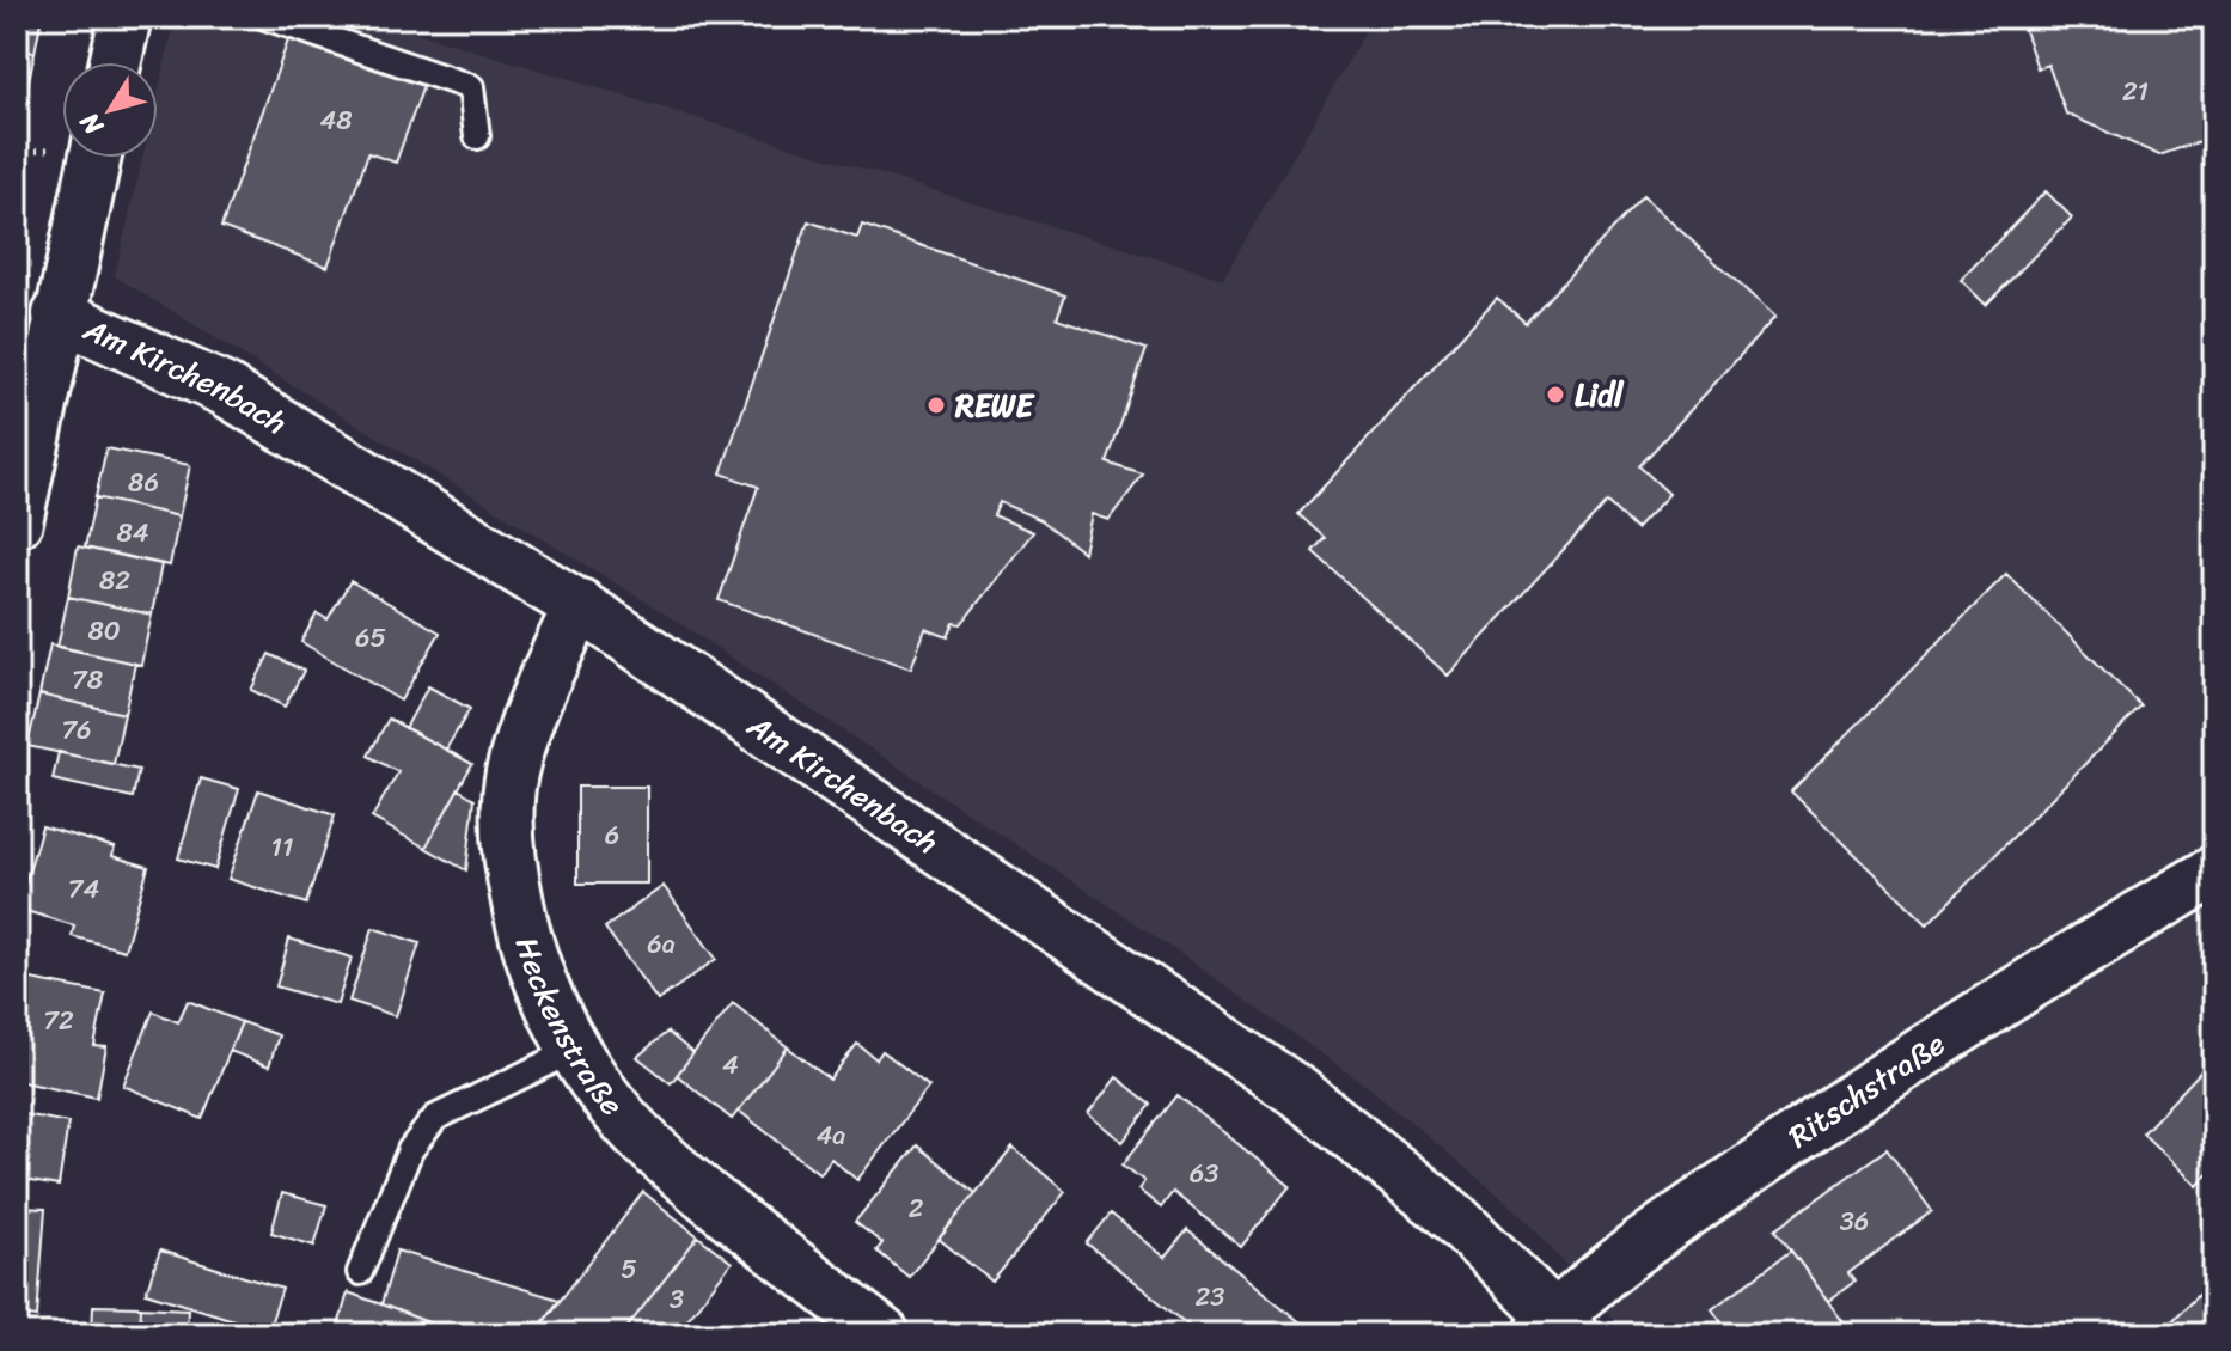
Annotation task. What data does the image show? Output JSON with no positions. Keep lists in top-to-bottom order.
{
  "streets": {
    "street": ["Am Kirchenbach", "Heckenstraße", "Ritschstraße"]
  },
  "crossings": [
    ["Am Kirchenbach", "Heckenstraße"],
    ["Am Kirchenbach", "Ritschstraße"]
  ],
  "places": ["Lidl", "REWE"],
  "house_numbers": [
    "21",
    "48",
    "86",
    "84",
    "82",
    "80",
    "65",
    "78",
    "76",
    "6",
    "11",
    "74",
    "6a",
    "72",
    "4",
    "4a",
    "63",
    "2",
    "36",
    "5",
    "23",
    "3"
  ],
  "north": "bottom left"
}
